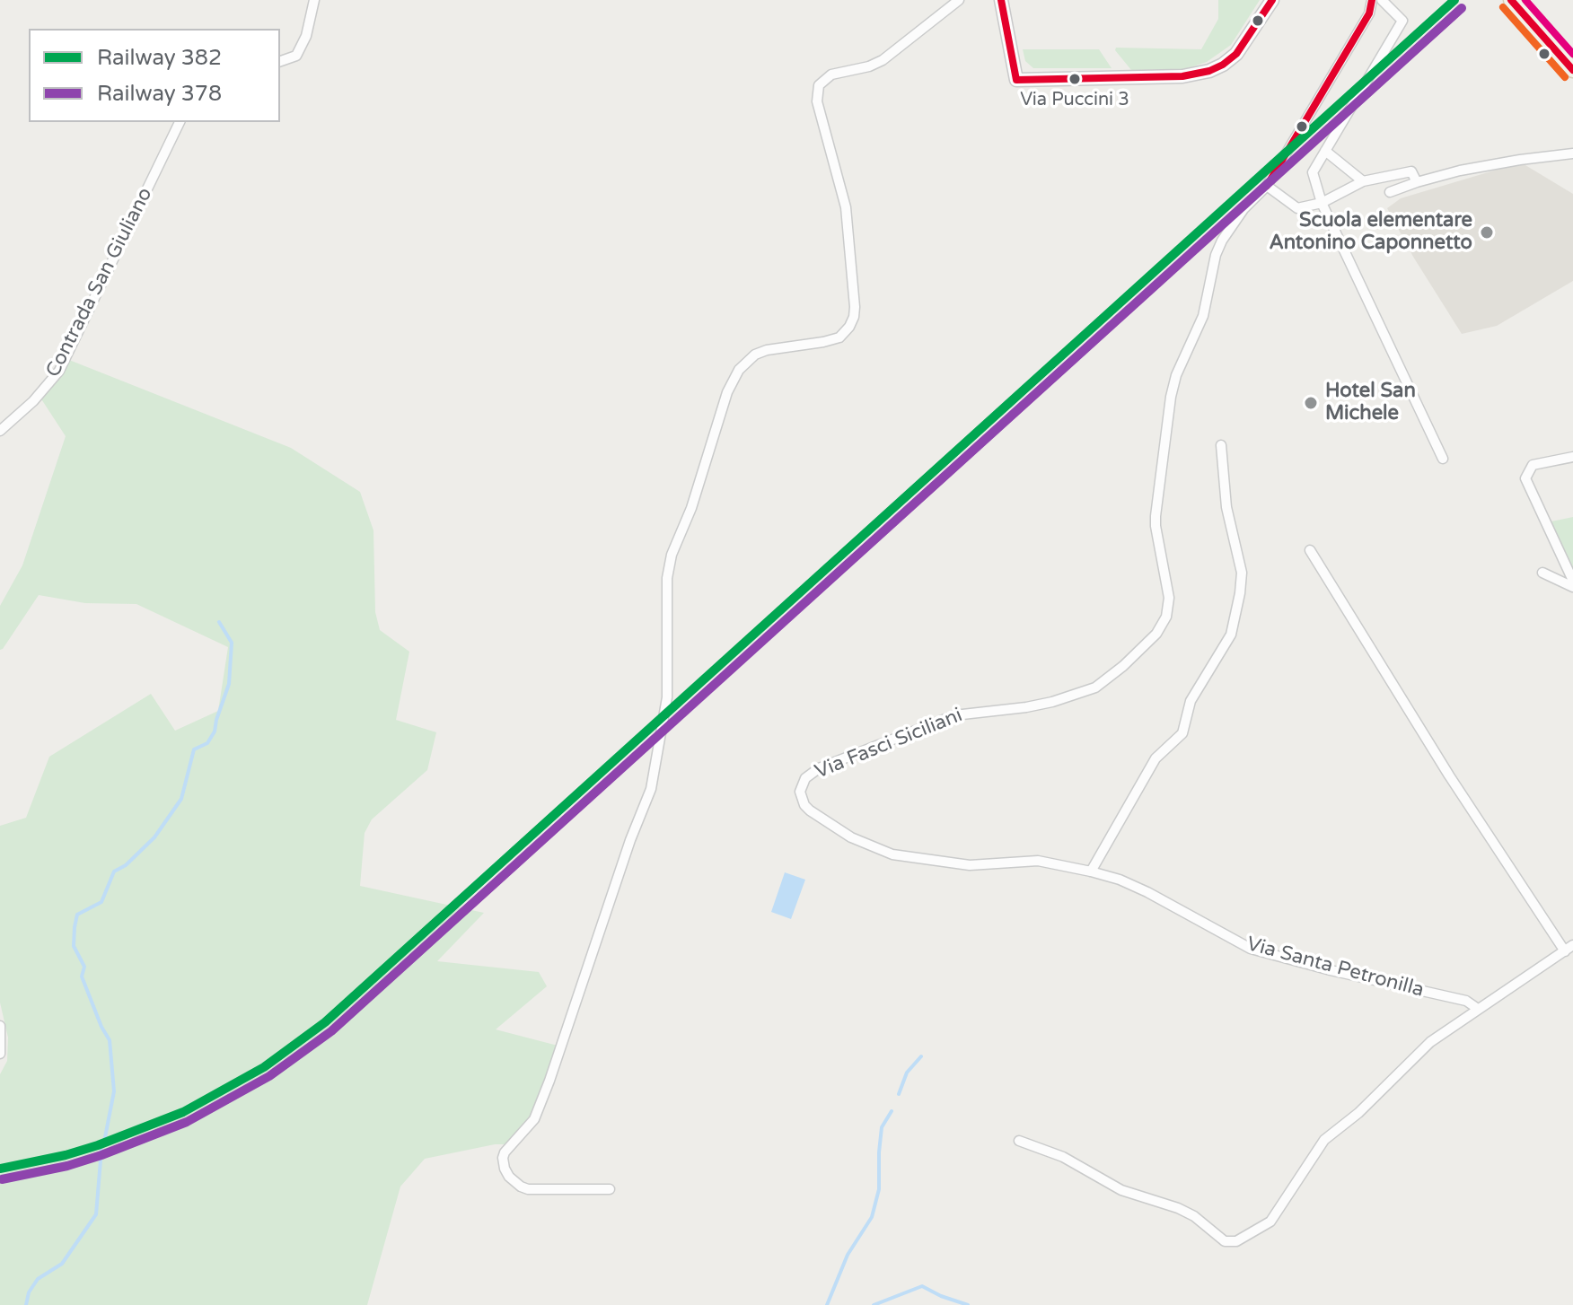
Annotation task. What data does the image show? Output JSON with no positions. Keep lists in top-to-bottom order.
{
  "streets": {
    "street": ["Contrada San Giuliano", "Via Fasci Siciliani", "Via Santa Petronilla"]
  },
  "crossings": [
    ["Via Fasci Siciliani", "Via Santa Petronilla"]
  ],
  "places": ["Via Puccini 3", "Scuola elementare Antonino Caponnetto", "Hotel San Michele"],
  "lines": ["rail line 382", "rail line 378"],
  "legend": ["Railway 382", "Railway 378"]
}
